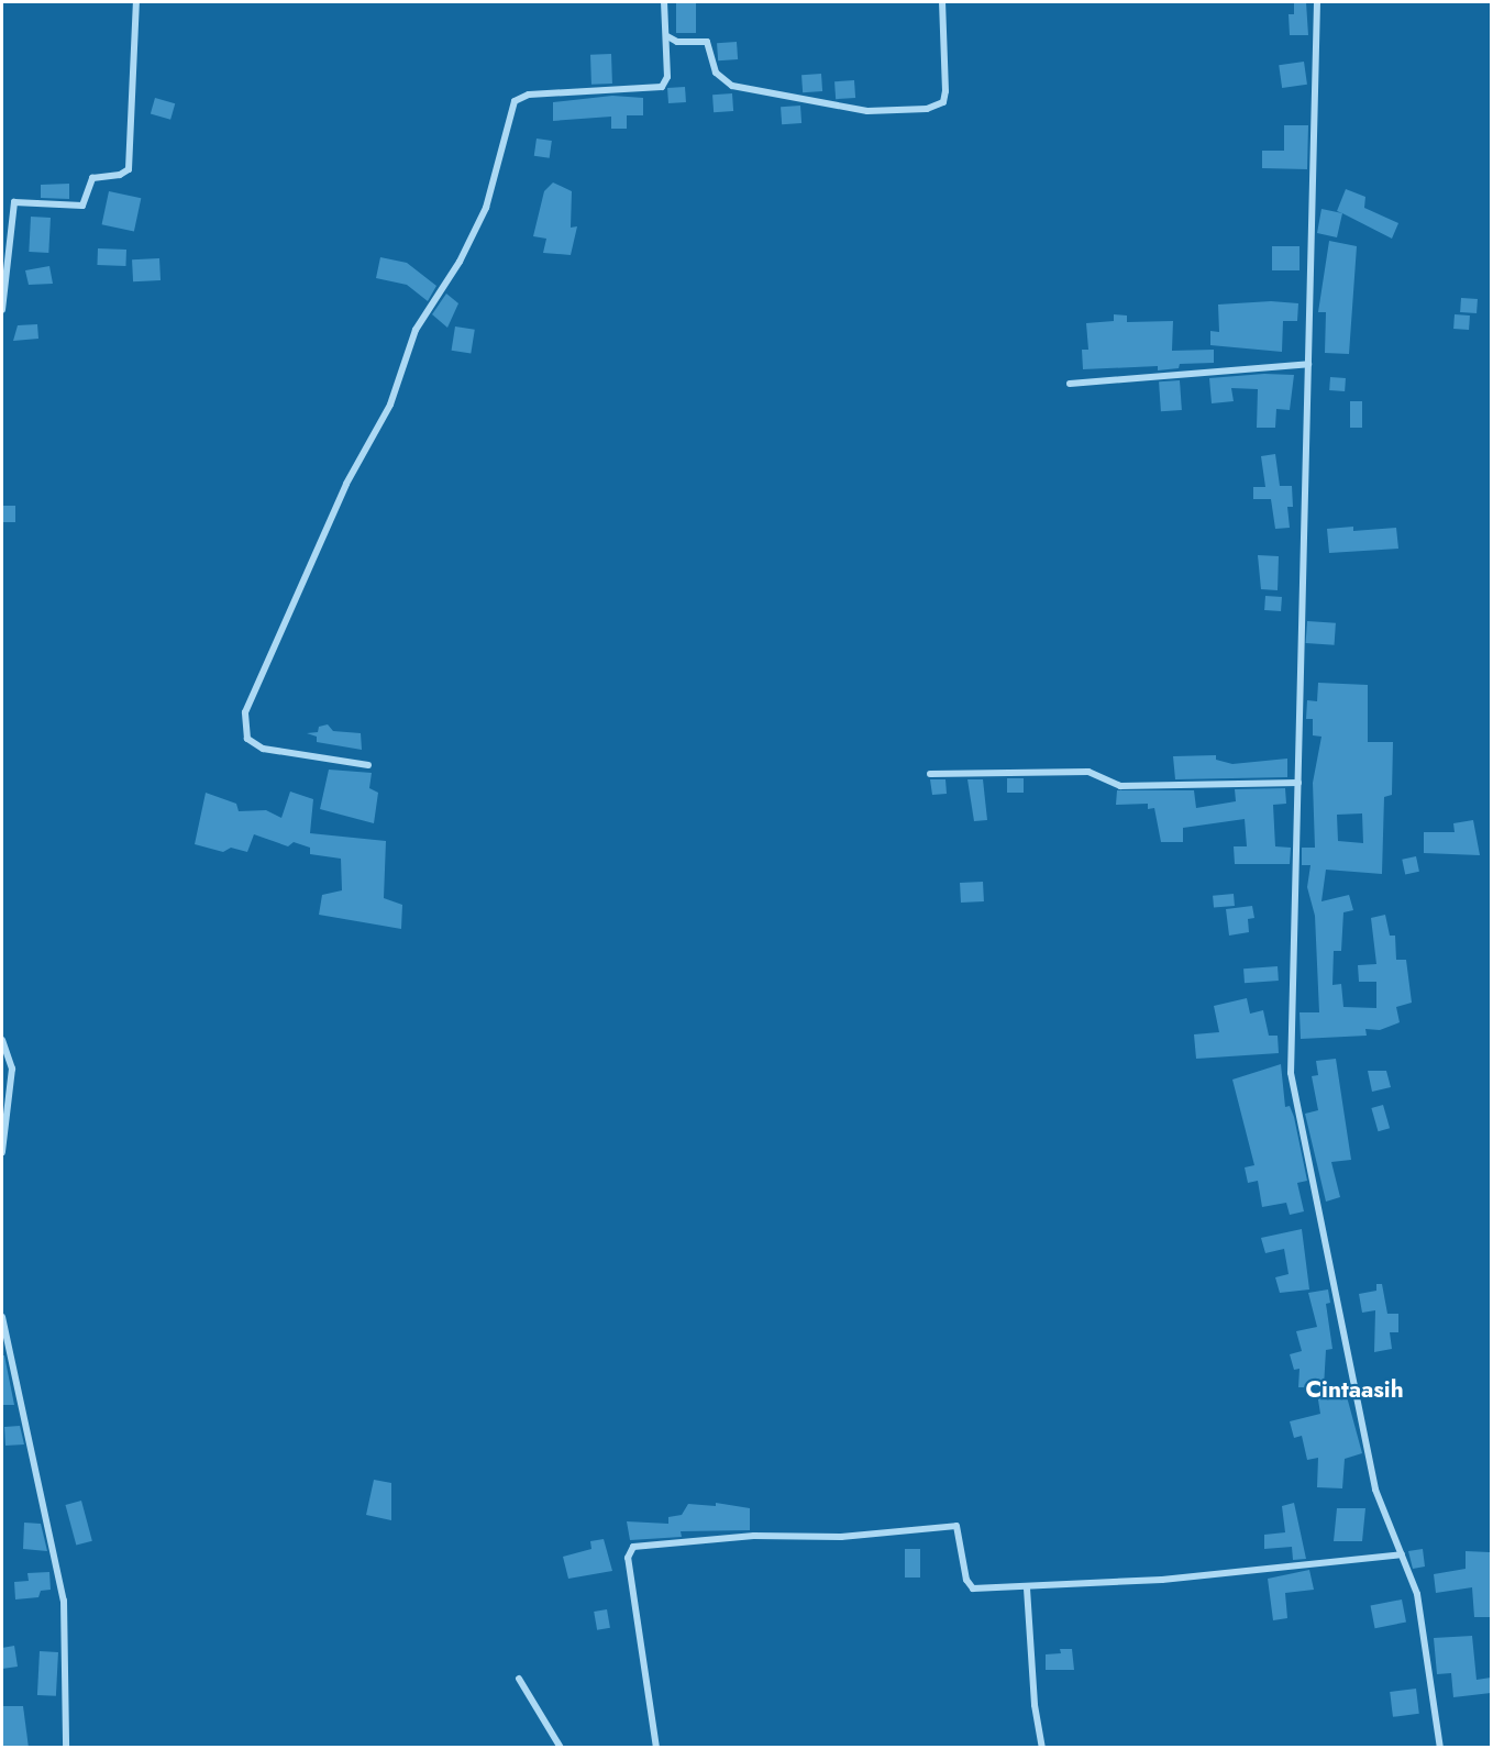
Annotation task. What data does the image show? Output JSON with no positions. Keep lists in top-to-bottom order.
{
  "districts": ["Cintaasih"]
}
